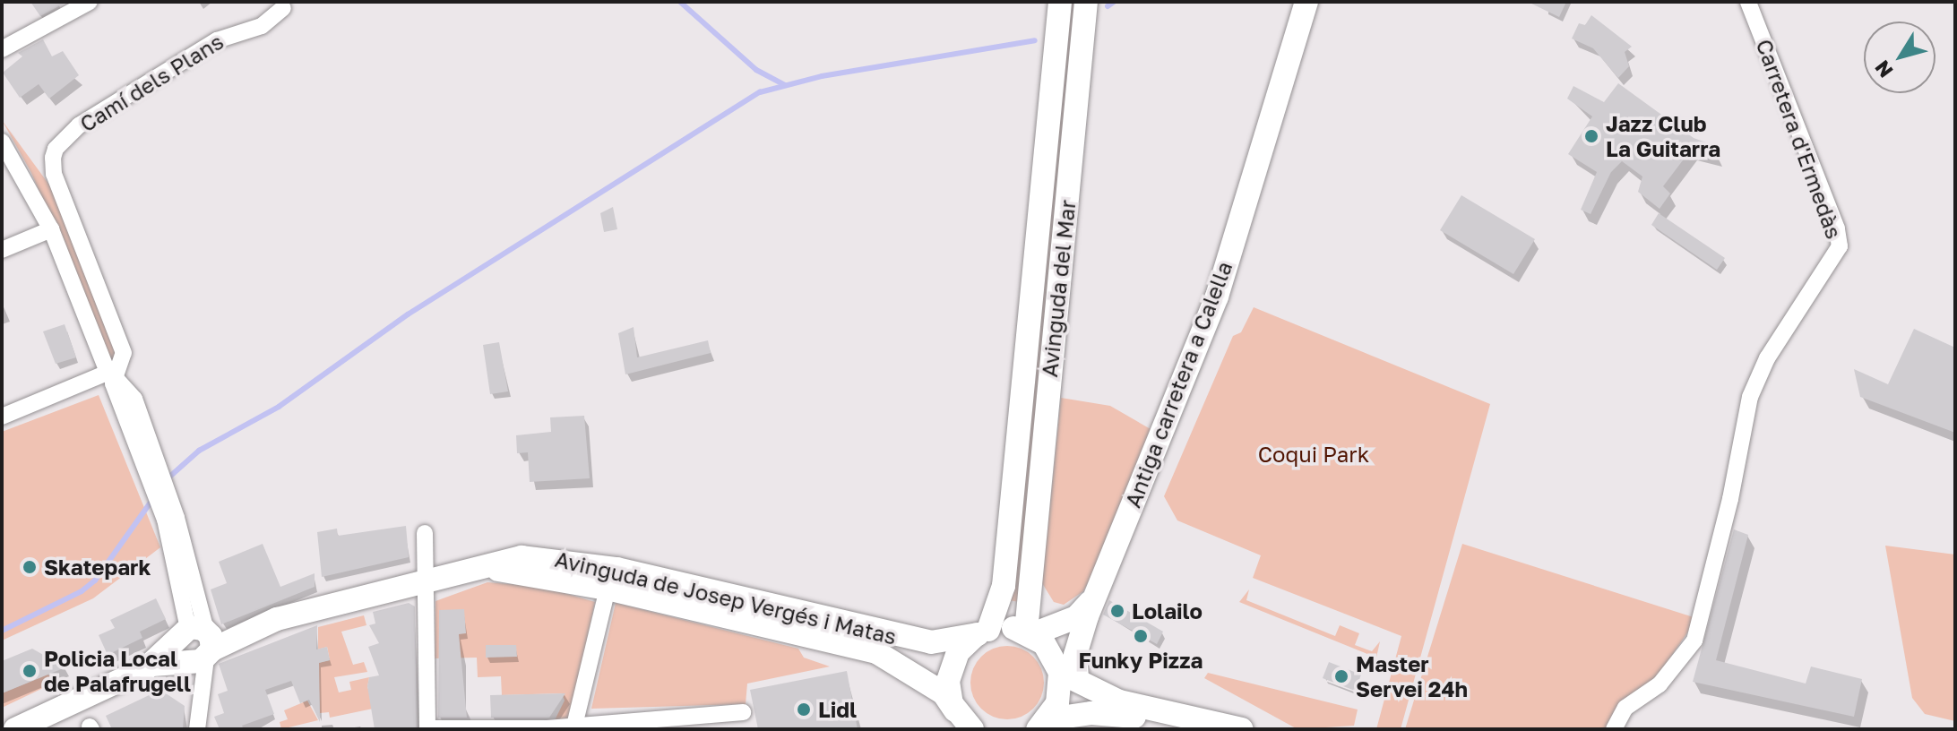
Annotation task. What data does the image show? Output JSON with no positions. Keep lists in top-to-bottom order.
{
  "streets": {
    "street": [
      "Camí dels Plans",
      "Carretera d'Ermedàs",
      "Avinguda del Mar",
      "Antiga carretera a Calella",
      "Avinguda de Josep Vergés i Matas"
    ]
  },
  "crossings": [
    ["Avinguda del Mar", "Antiga carretera a Calella"],
    ["Avinguda del Mar", "Avinguda de Josep Vergés i Matas"],
    ["Antiga carretera a Calella", "Avinguda de Josep Vergés i Matas"]
  ],
  "parks": ["Coqui Park"],
  "places": [
    "Jazz Club La Guitarra",
    "Skatepark",
    "Lolailo",
    "Funky Pizza",
    "Policia Local de Palafrugell",
    "Master Servei 24h",
    "Lidl"
  ],
  "north": "bottom left"
}
